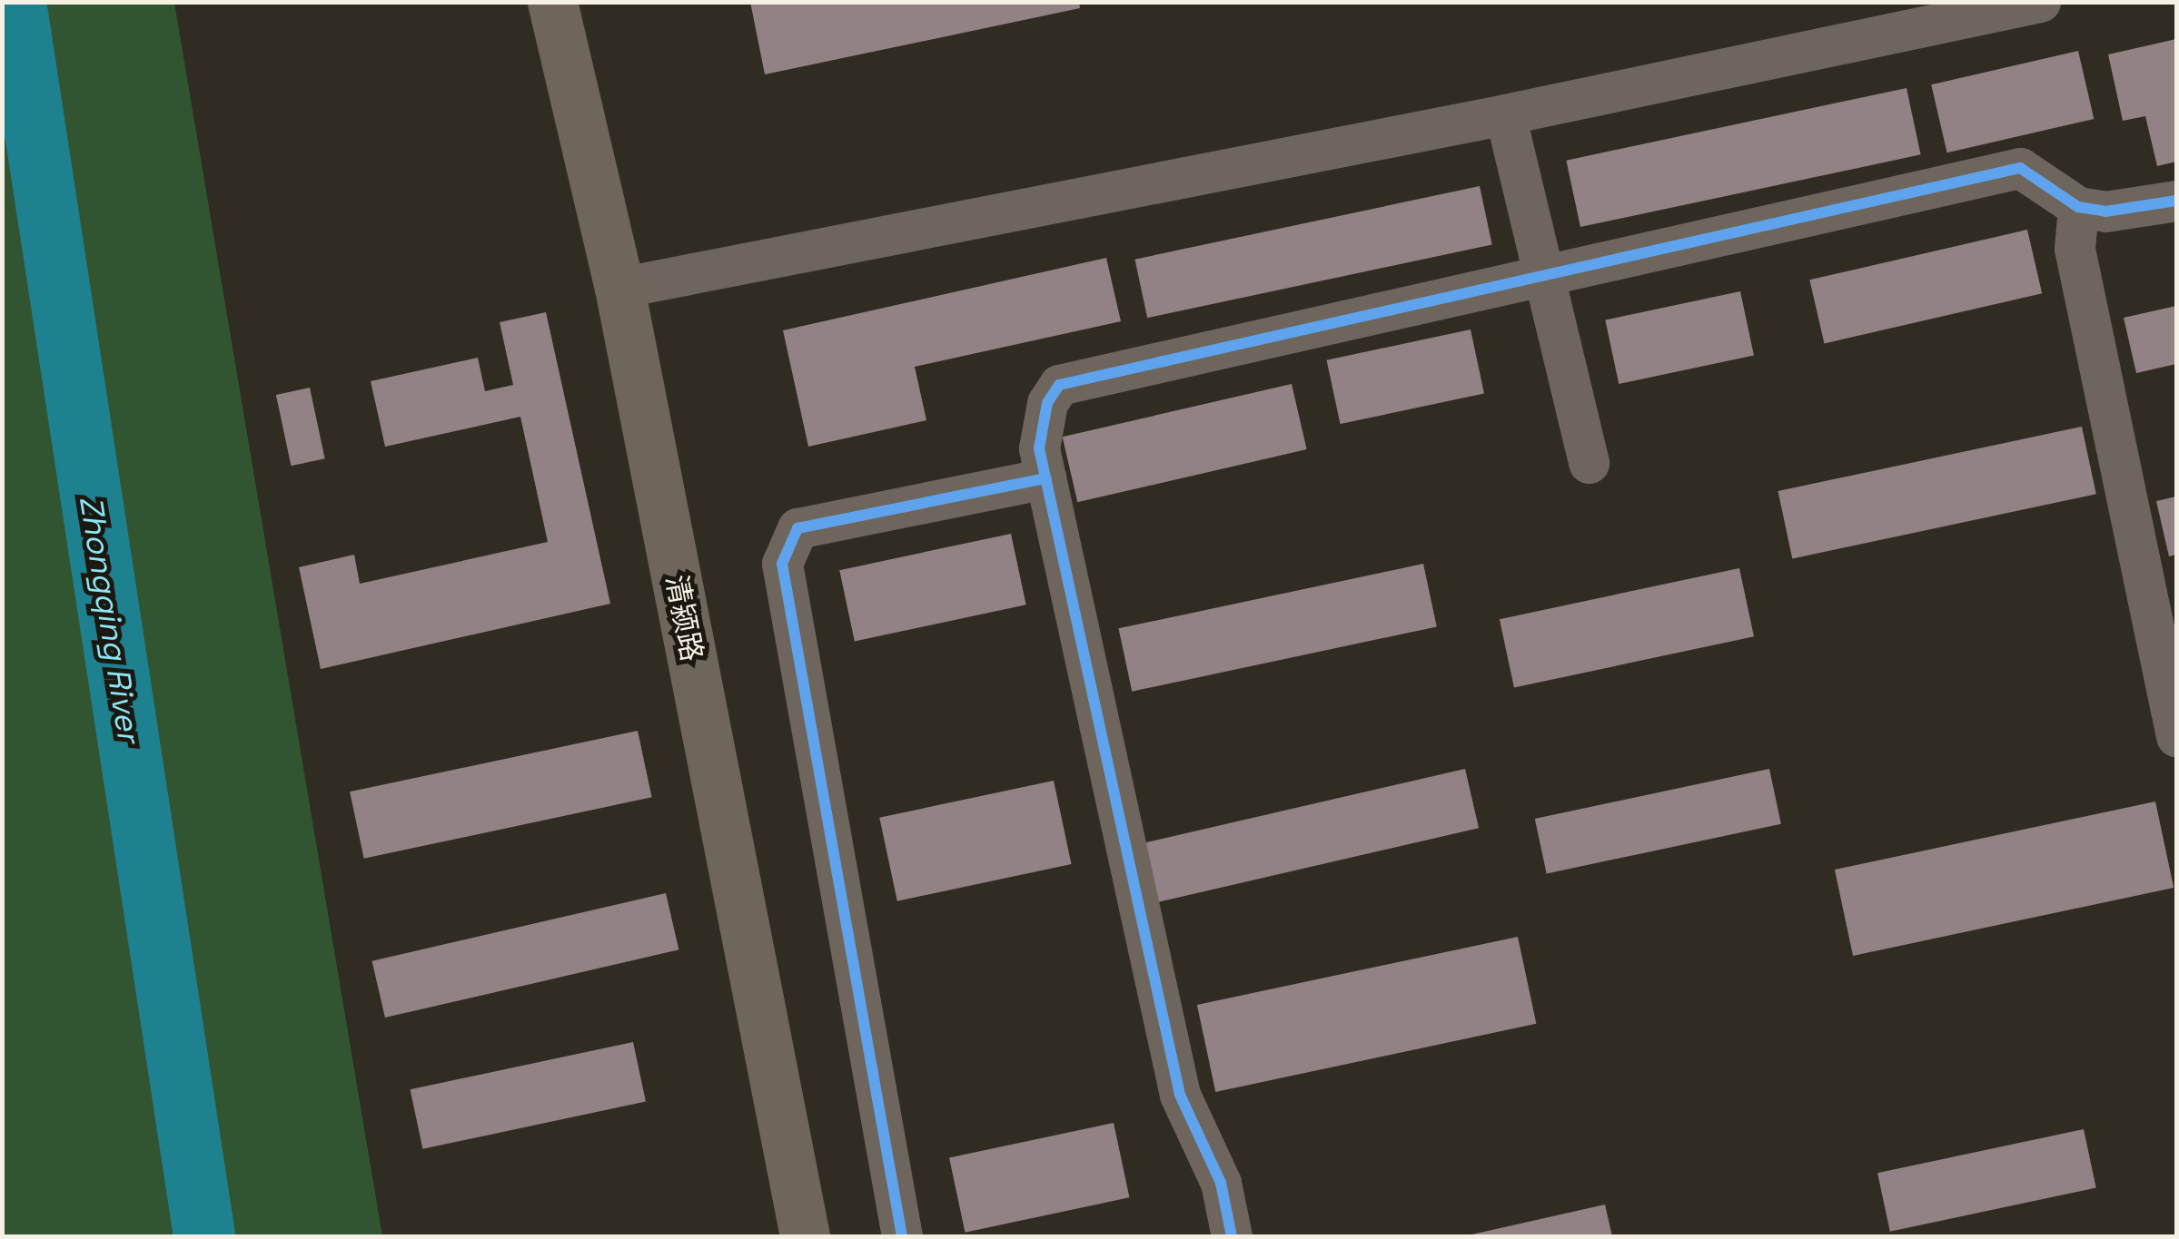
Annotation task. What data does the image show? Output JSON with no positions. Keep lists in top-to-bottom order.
{
  "streets": {
    "main road": ["清颍路"]
  },
  "water": ["Zhongqing River"]
}
